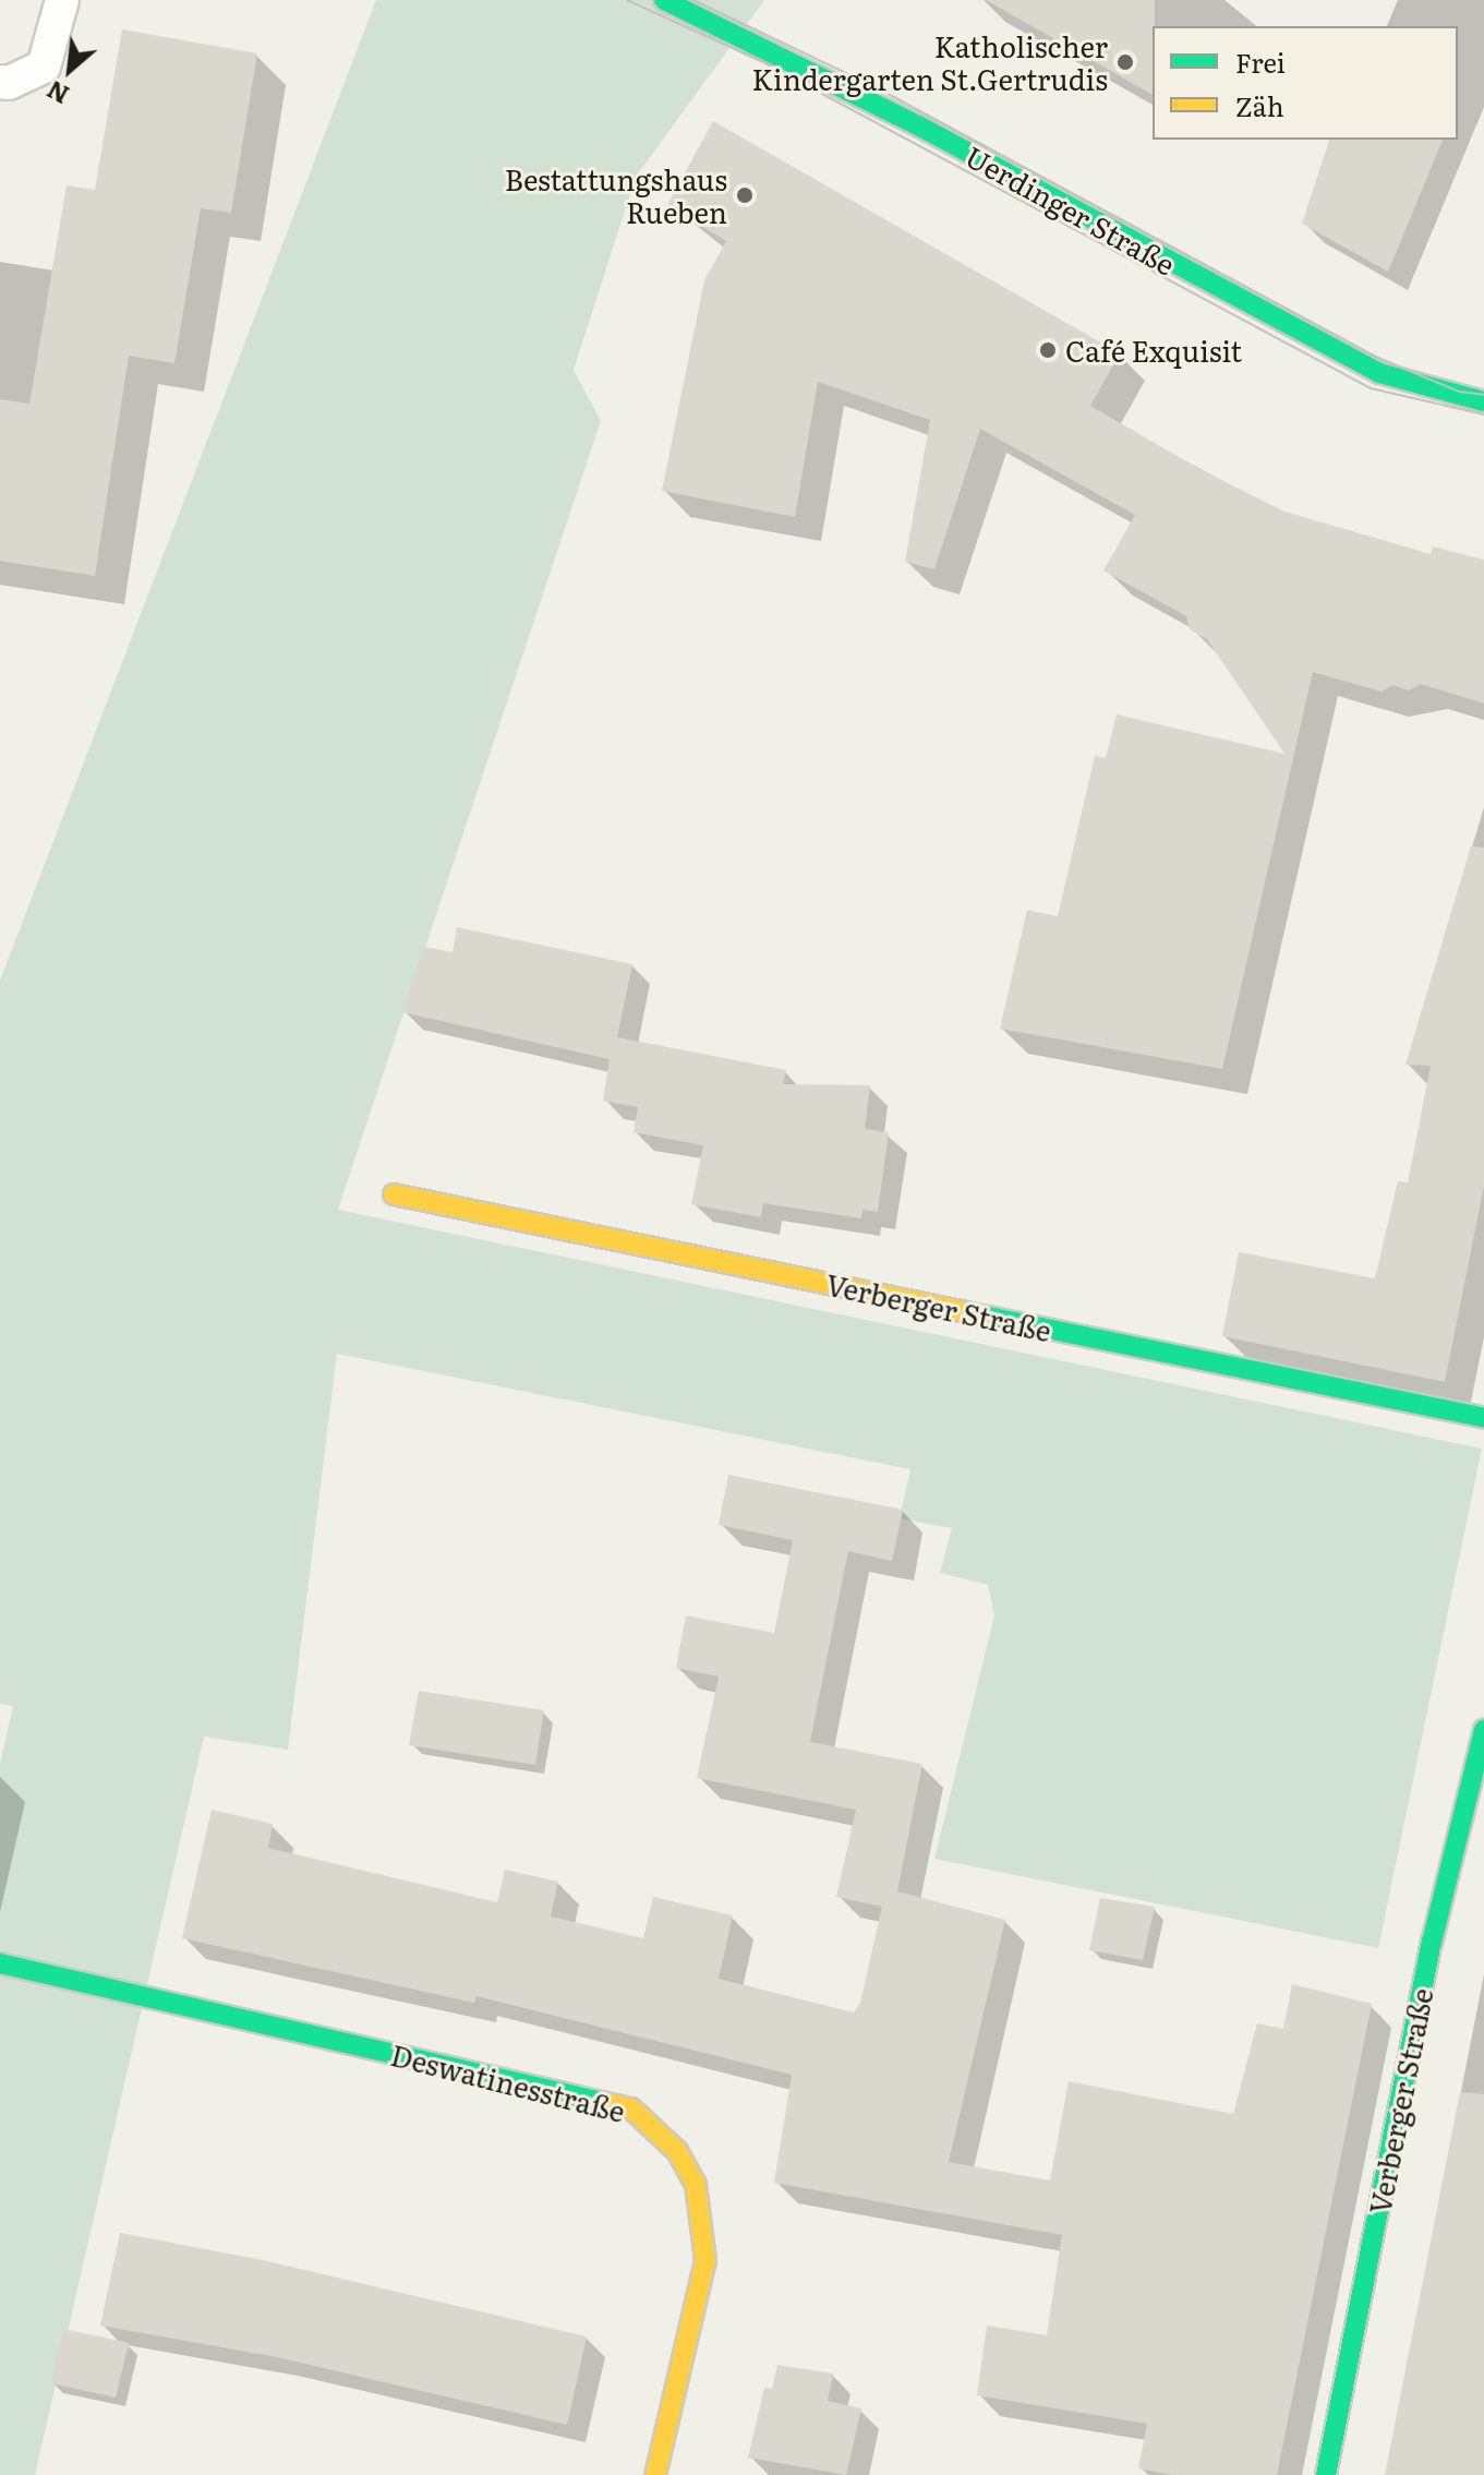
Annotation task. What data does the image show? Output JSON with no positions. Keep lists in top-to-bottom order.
{
  "streets": {
    "street": ["Uerdinger Straße", "Verberger Straße", "Deswatinesstraße"]
  },
  "places": ["Katholischer Kindergarten St.Gertrudis", "Bestattungshaus Rueben", "Café Exquisit"],
  "legend": ["Frei", "Zäh"],
  "north": "bottom left"
}
